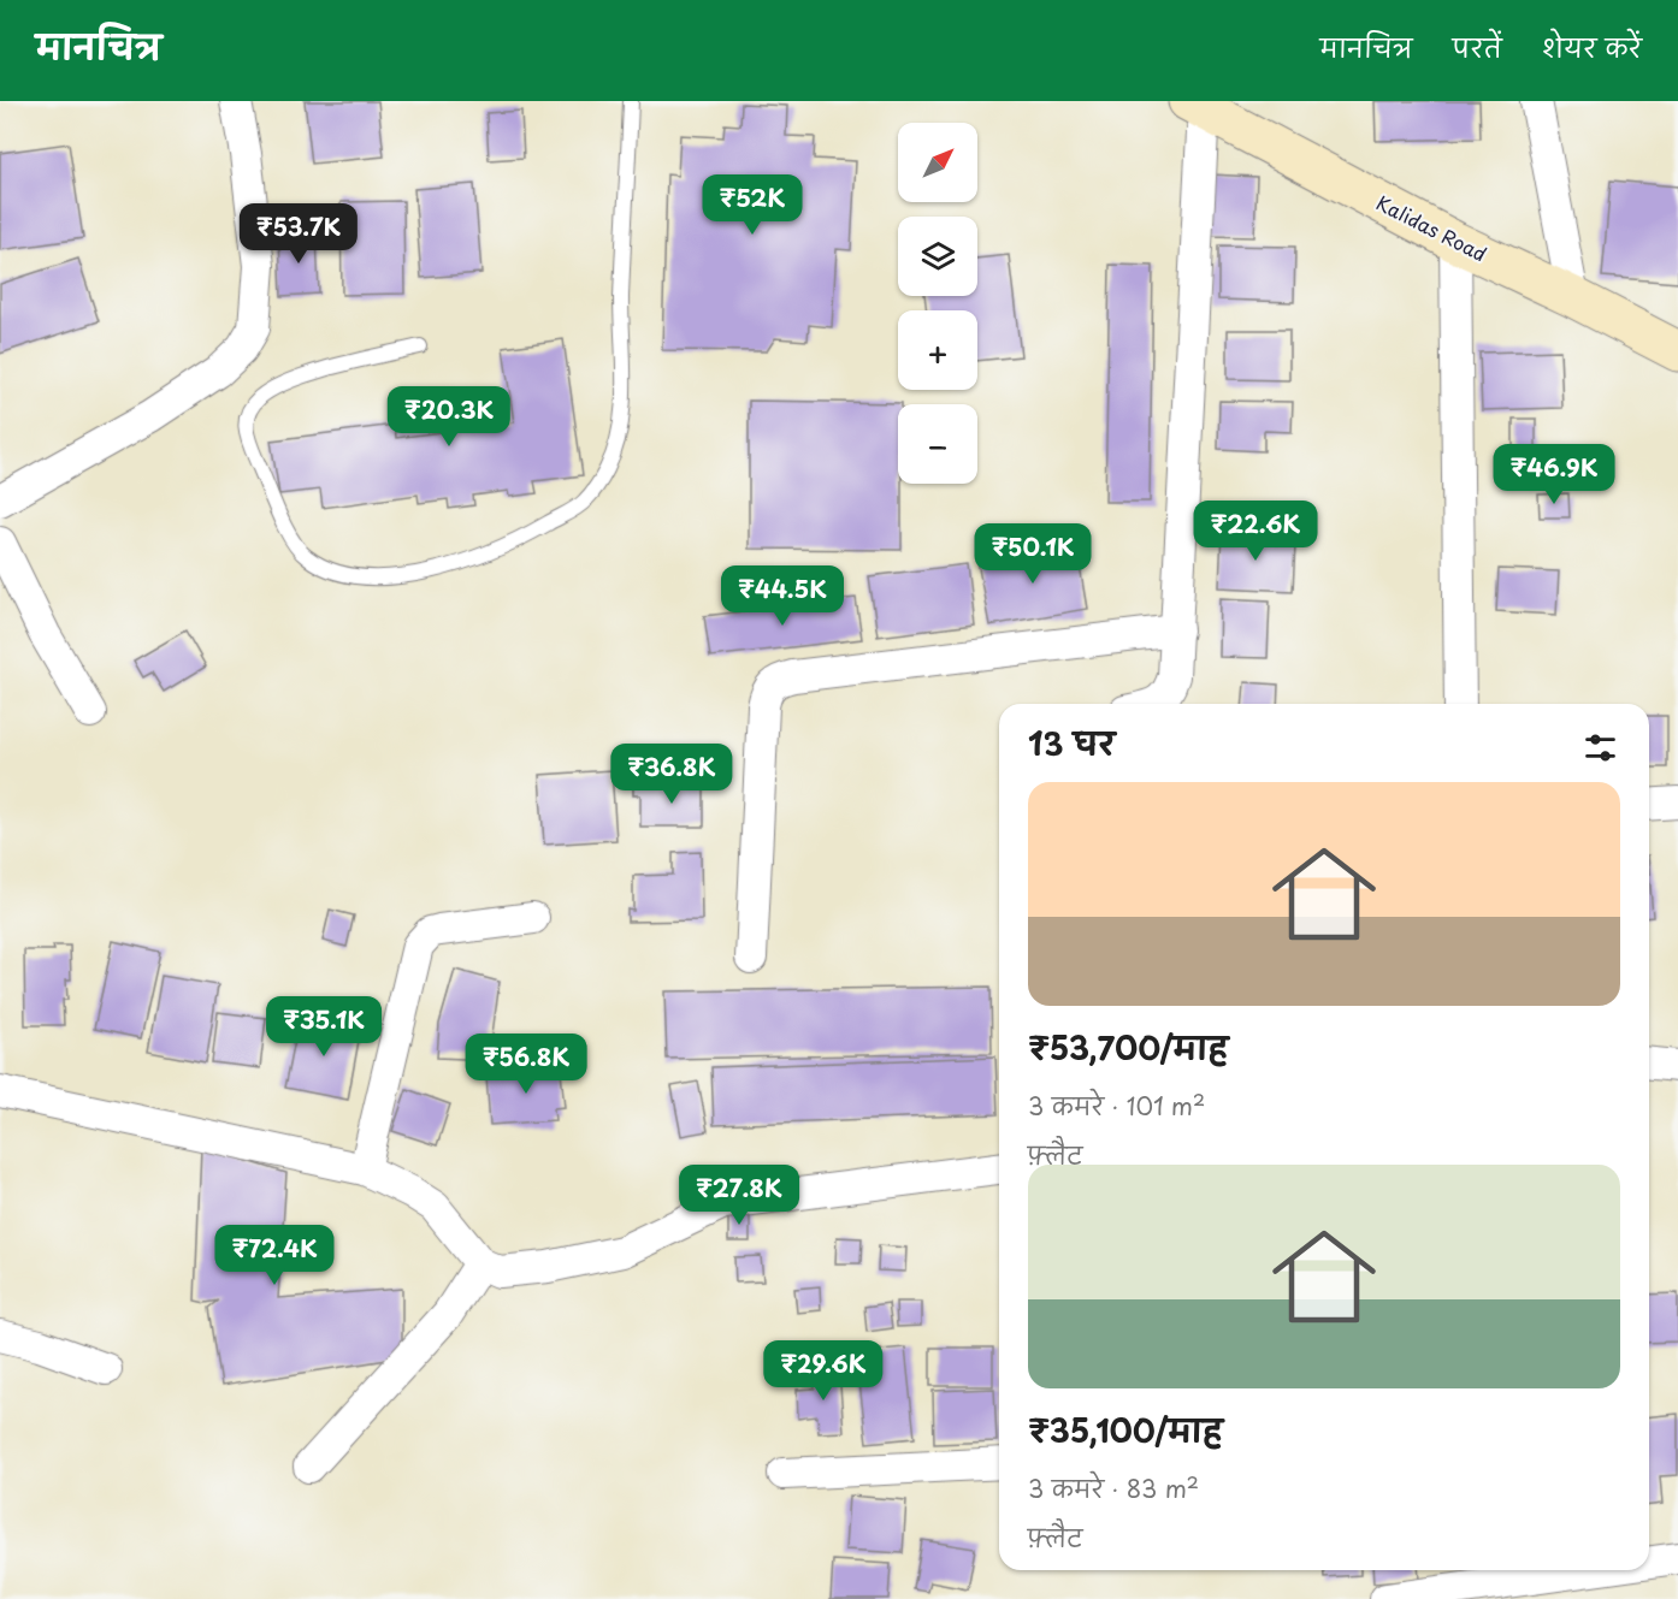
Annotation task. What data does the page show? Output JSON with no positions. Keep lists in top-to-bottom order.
{
  "streets": {
    "street": ["Kalidas Road"]
  },
  "north": "top right",
  "page": {
    "header": "मानचित्र",
    "nav": ["मानचित्र", "परतें", "शेयर करें"],
    "map_buttons": ["+", "−"],
    "price": [
      "₹52K",
      "₹53.7K",
      "₹20.3K",
      "₹46.9K",
      "₹22.6K",
      "₹50.1K",
      "₹44.5K",
      "₹36.8K",
      "₹35.1K",
      "₹56.8K",
      "₹27.8K",
      "₹72.4K",
      "₹29.6K"
    ],
    "heading": "13 घर",
    "list": [
      {
        "name": "₹53,700/माह",
        "note": "3 कमरे · 101 m² · फ़्लैट"
      },
      {
        "name": "₹35,100/माह",
        "note": "3 कमरे · 83 m² · फ़्लैट"
      }
    ]
  }
}
